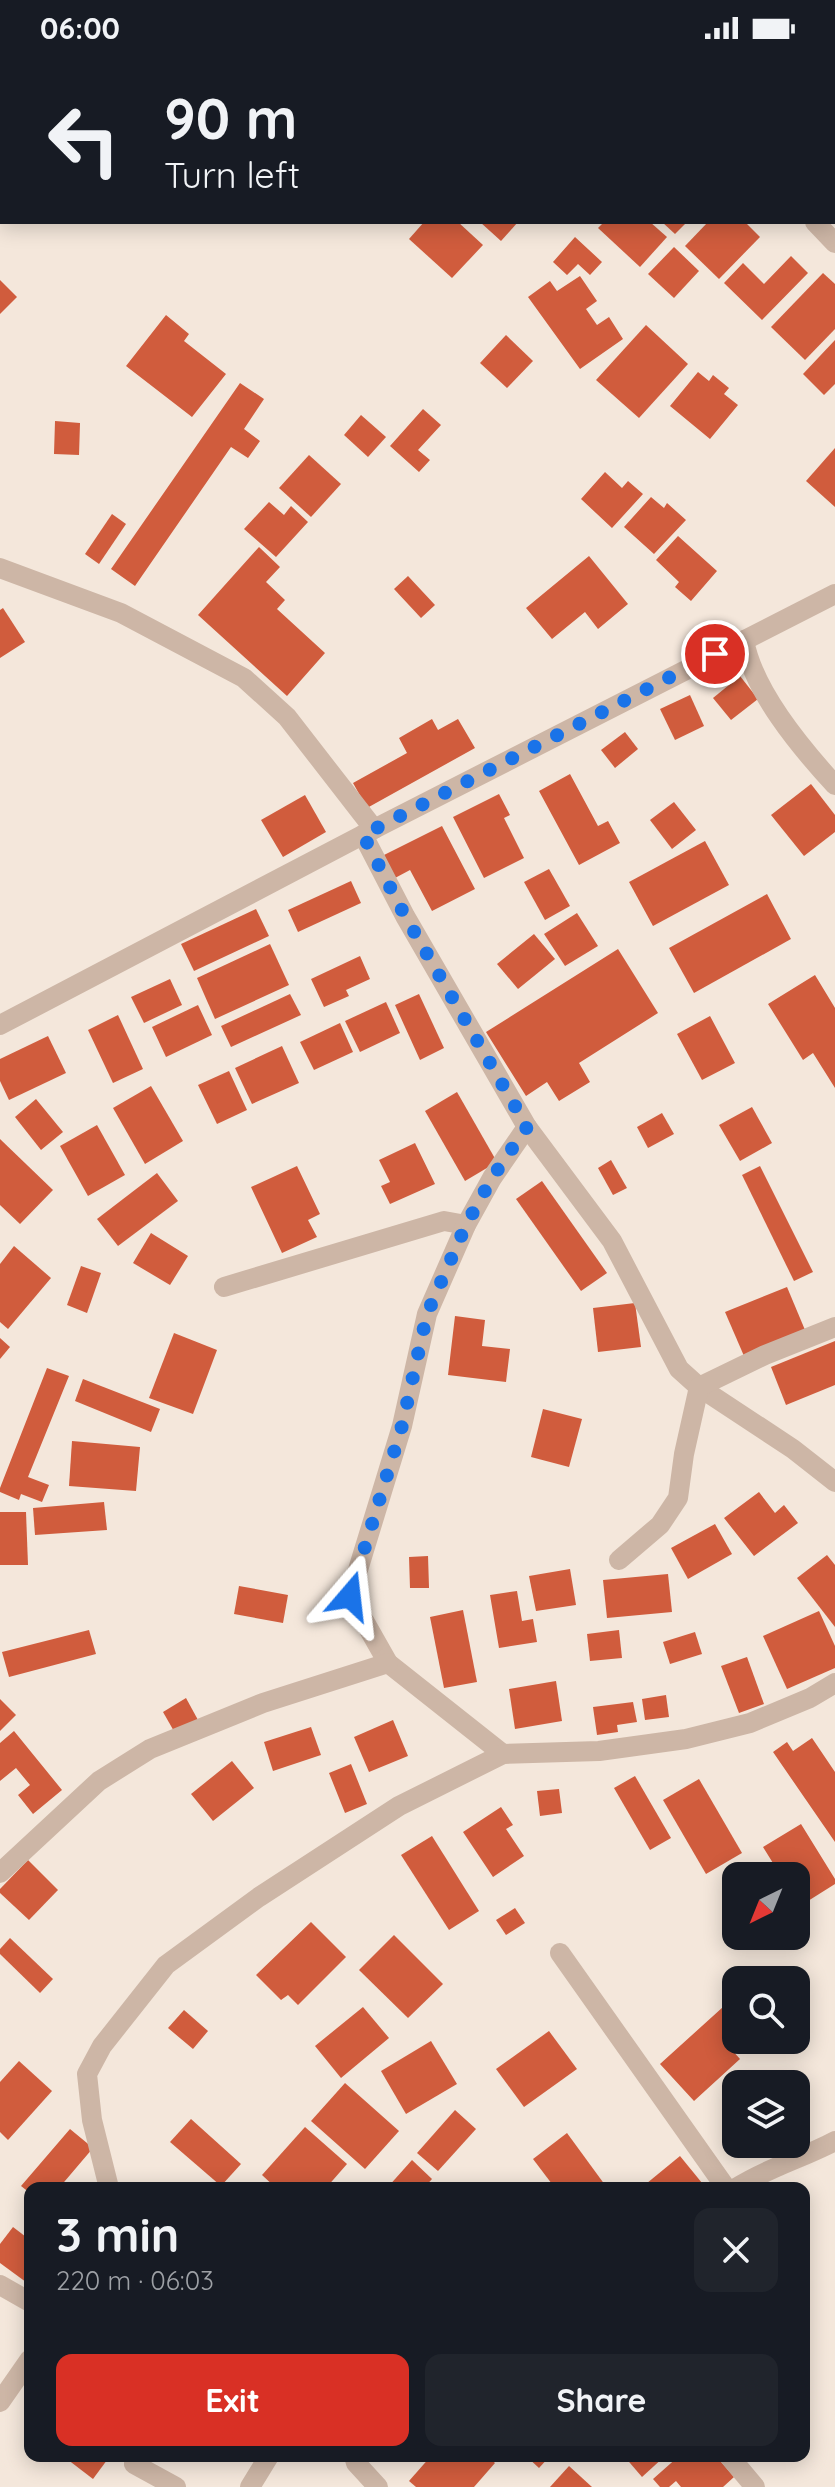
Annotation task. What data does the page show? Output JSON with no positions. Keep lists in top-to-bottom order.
{
  "north": "bottom left",
  "page": {
    "status": "06:00",
    "turn": ["90 m", "Turn left"],
    "heading": ["3 min", "220 m · 06:03"],
    "buttons": ["Exit", "Share"]
  }
}
